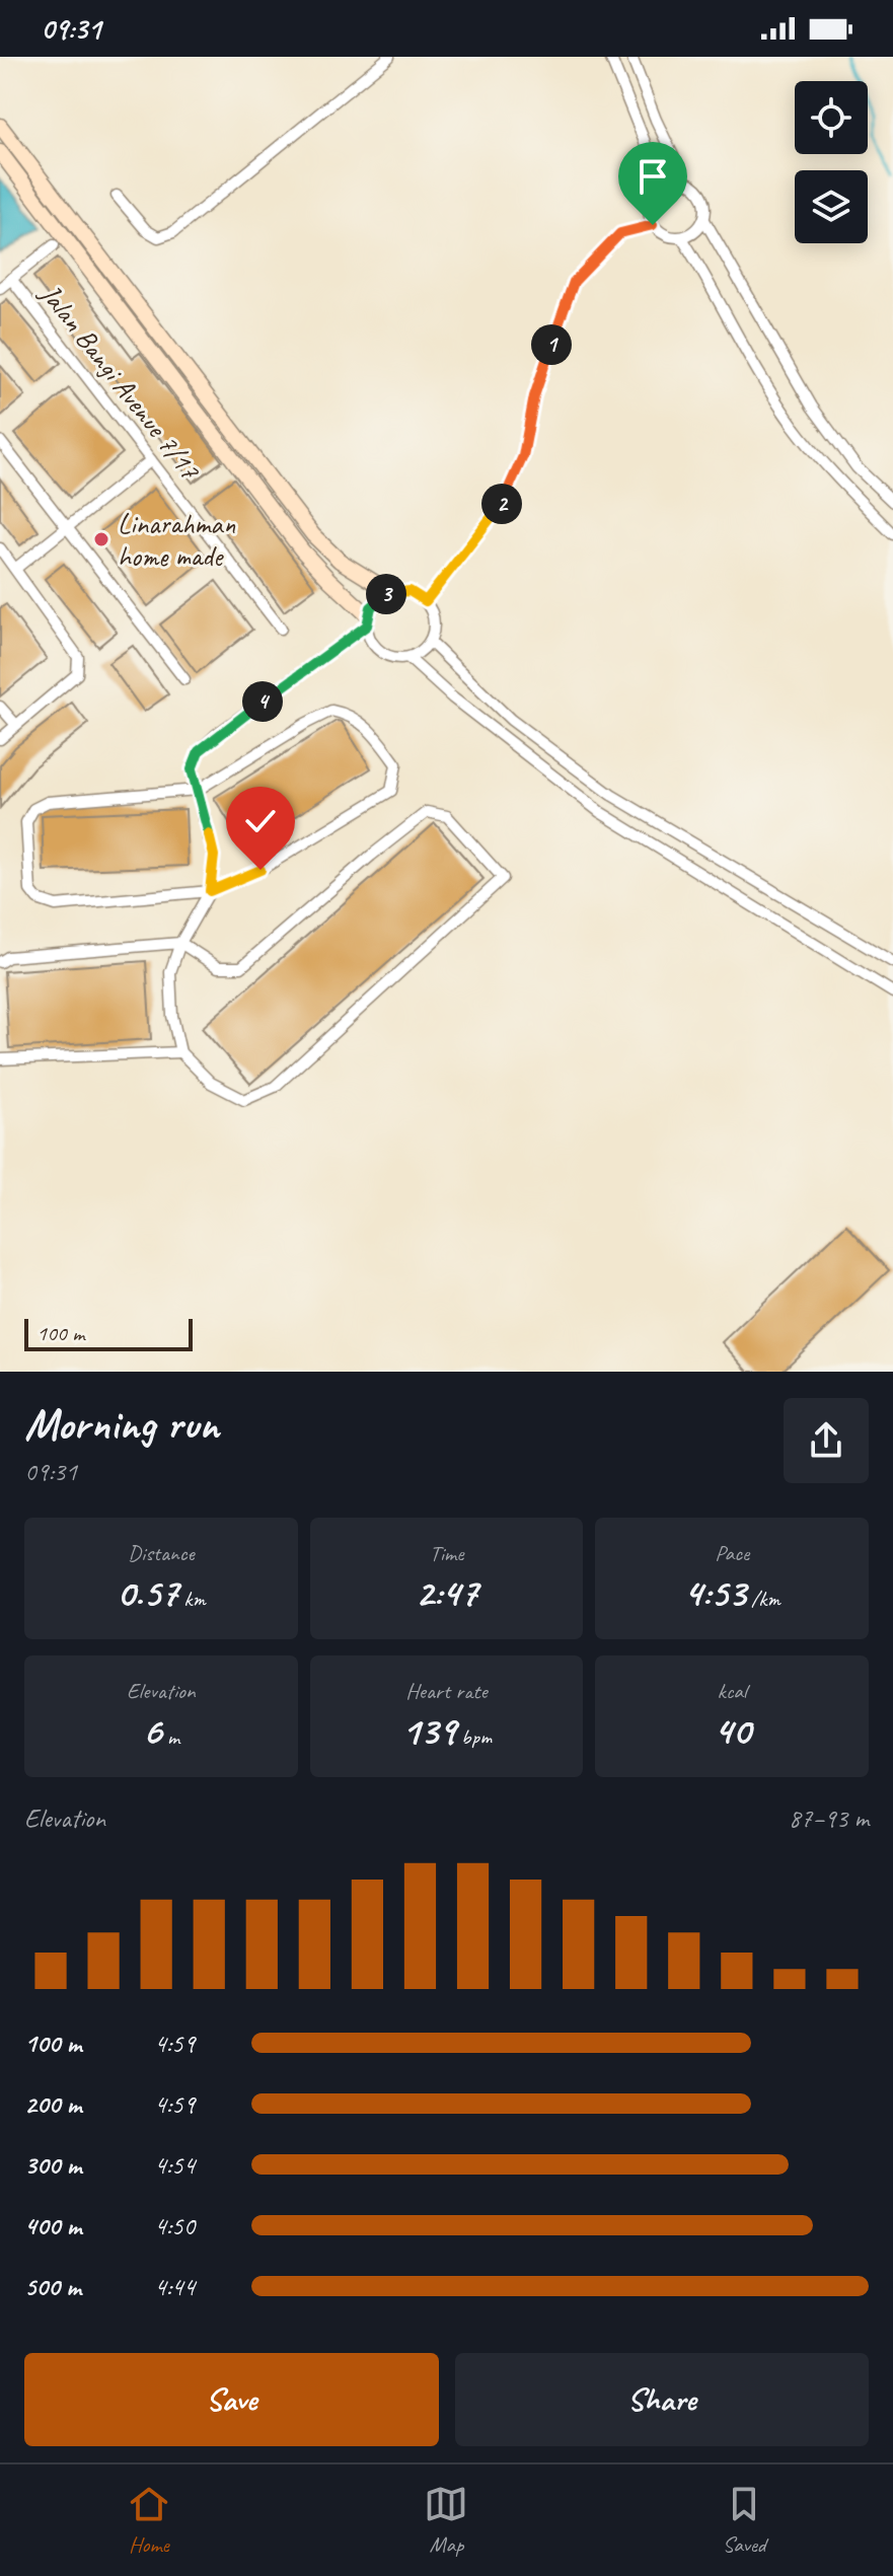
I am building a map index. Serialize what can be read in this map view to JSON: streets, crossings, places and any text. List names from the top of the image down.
{
  "streets": {
    "street": ["Jalan Bangi Avenue 7/17"]
  },
  "places": ["Linarahman home made"],
  "scale_bar": "100 m",
  "page": {
    "status": "09:31",
    "pins": [
      "1",
      "2",
      "3",
      "4"
    ],
    "scale": "100 m",
    "heading": ["Morning run", "09:31"],
    "stats": [
      ["Distance", "0.57 km"],
      ["Time", "2:47"],
      ["Pace", "4:53 /km"],
      ["Elevation", "6 m"],
      ["Heart rate", "139 bpm"],
      ["kcal", "40"]
    ],
    "chart": ["Elevation", "87–93 m"],
    "list": [
      {
        "name": "100 m",
        "note": "4:59"
      },
      {
        "name": "200 m",
        "note": "4:59"
      },
      {
        "name": "300 m",
        "note": "4:54"
      },
      {
        "name": "400 m",
        "note": "4:50"
      },
      {
        "name": "500 m",
        "note": "4:44"
      }
    ],
    "buttons": ["Save", "Share"],
    "tabs": ["Home", "Map", "Saved"]
  }
}
